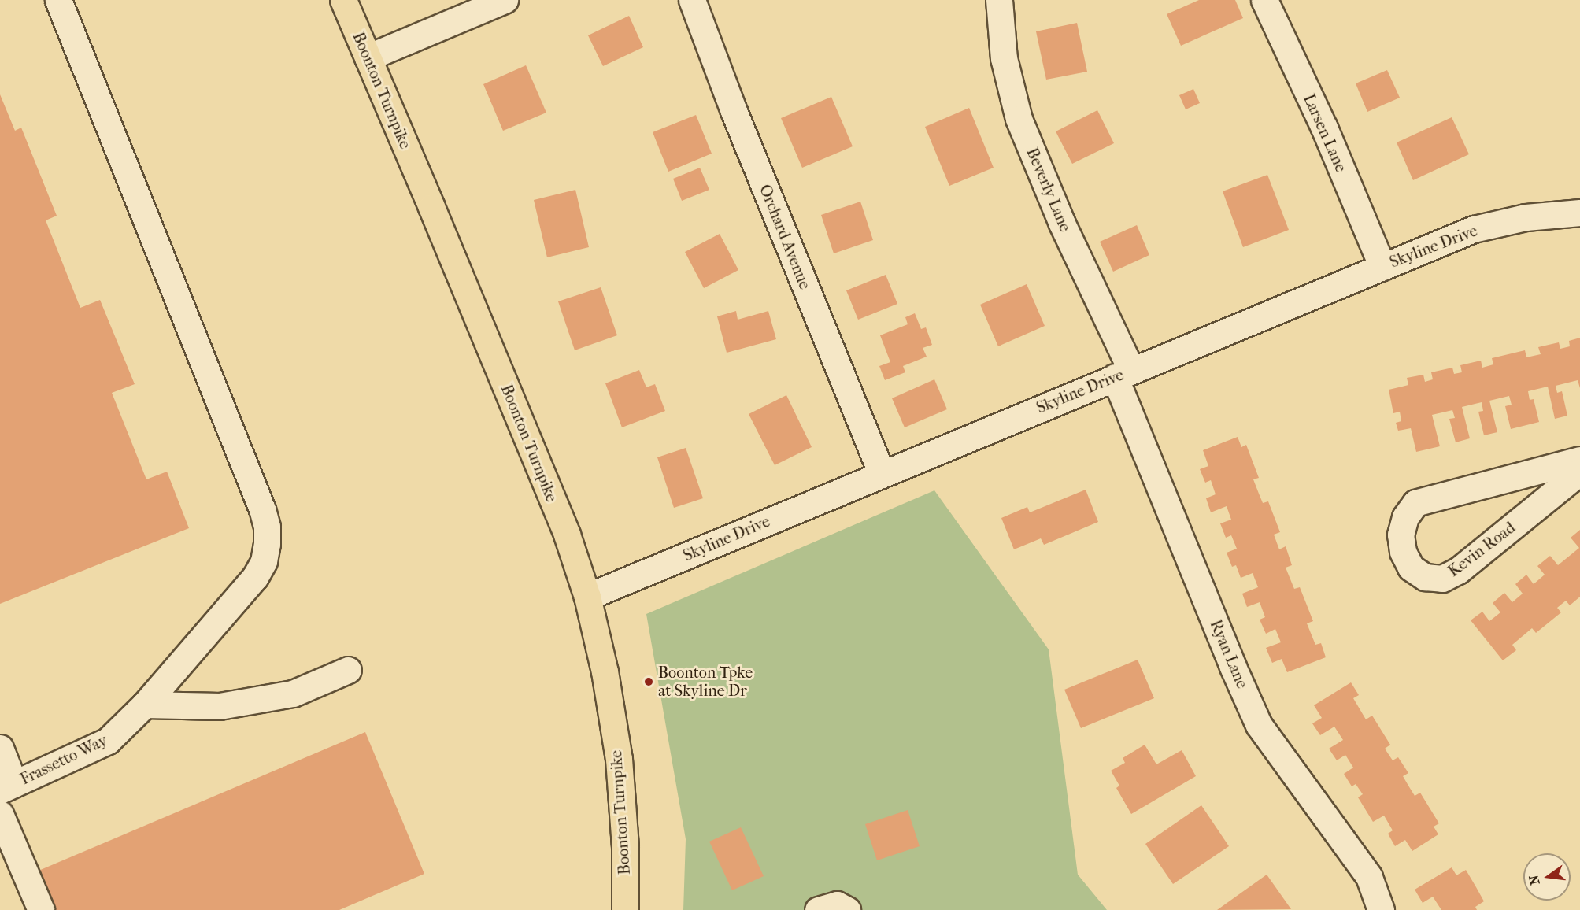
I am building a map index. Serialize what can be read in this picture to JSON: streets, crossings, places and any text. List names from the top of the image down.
{
  "streets": {
    "main road": ["Boonton Turnpike"],
    "street": [
      "Larsen Lane",
      "Beverly Lane",
      "Orchard Avenue",
      "Skyline Drive",
      "Kevin Road",
      "Ryan Lane",
      "Frassetto Way"
    ]
  },
  "crossings": [
    ["Boonton Turnpike", "Skyline Drive"],
    ["Larsen Lane", "Skyline Drive"],
    ["Beverly Lane", "Skyline Drive"],
    ["Beverly Lane", "Ryan Lane"],
    ["Orchard Avenue", "Skyline Drive"],
    ["Skyline Drive", "Ryan Lane"]
  ],
  "places": ["Boonton Tpke at Skyline Dr"],
  "north": "left"
}
